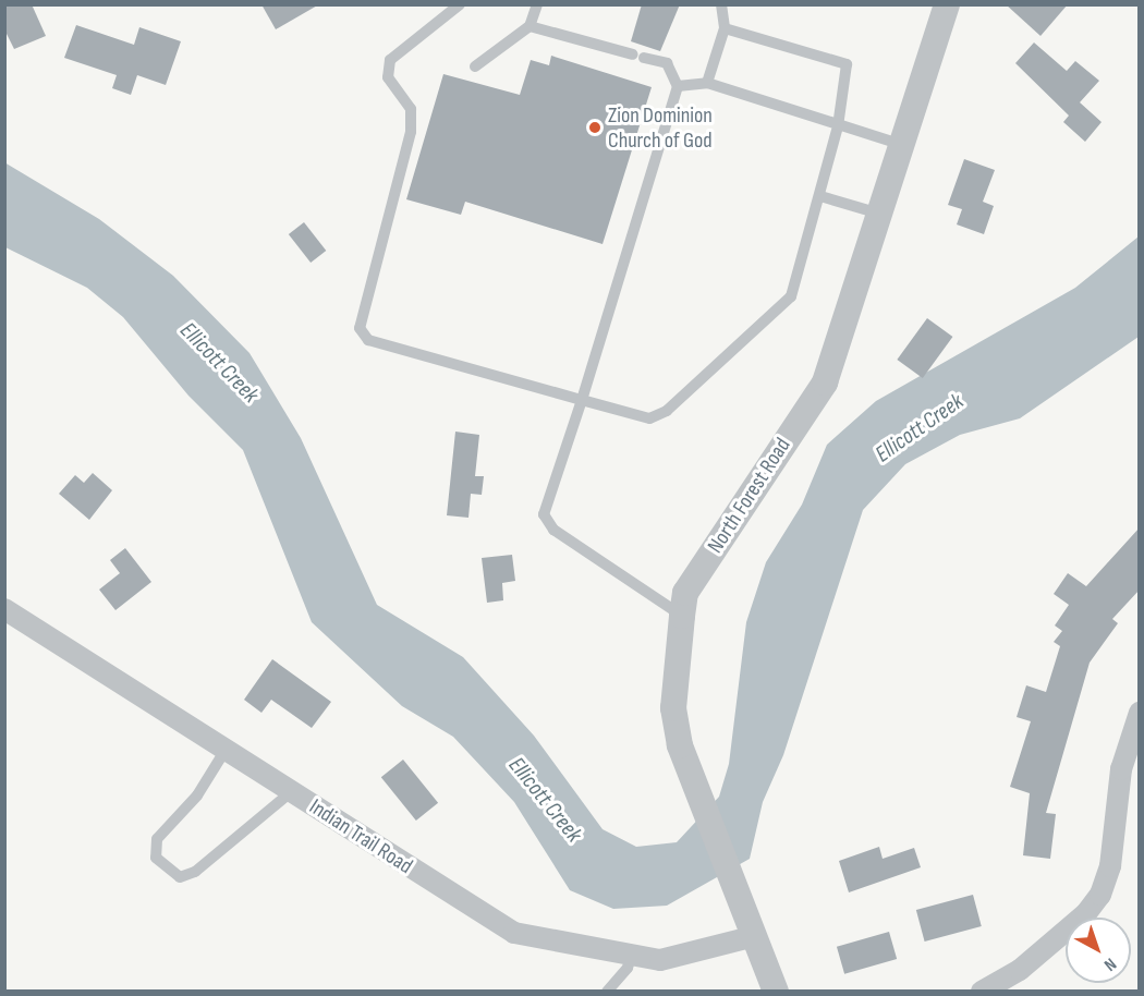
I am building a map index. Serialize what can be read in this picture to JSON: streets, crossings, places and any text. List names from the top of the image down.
{
  "streets": {
    "street": ["North Forest Road", "Indian Trail Road"]
  },
  "crossings": [
    ["North Forest Road", "Indian Trail Road"]
  ],
  "water": ["Ellicott Creek"],
  "places": ["Zion Dominion Church of God"],
  "north": "bottom right"
}
